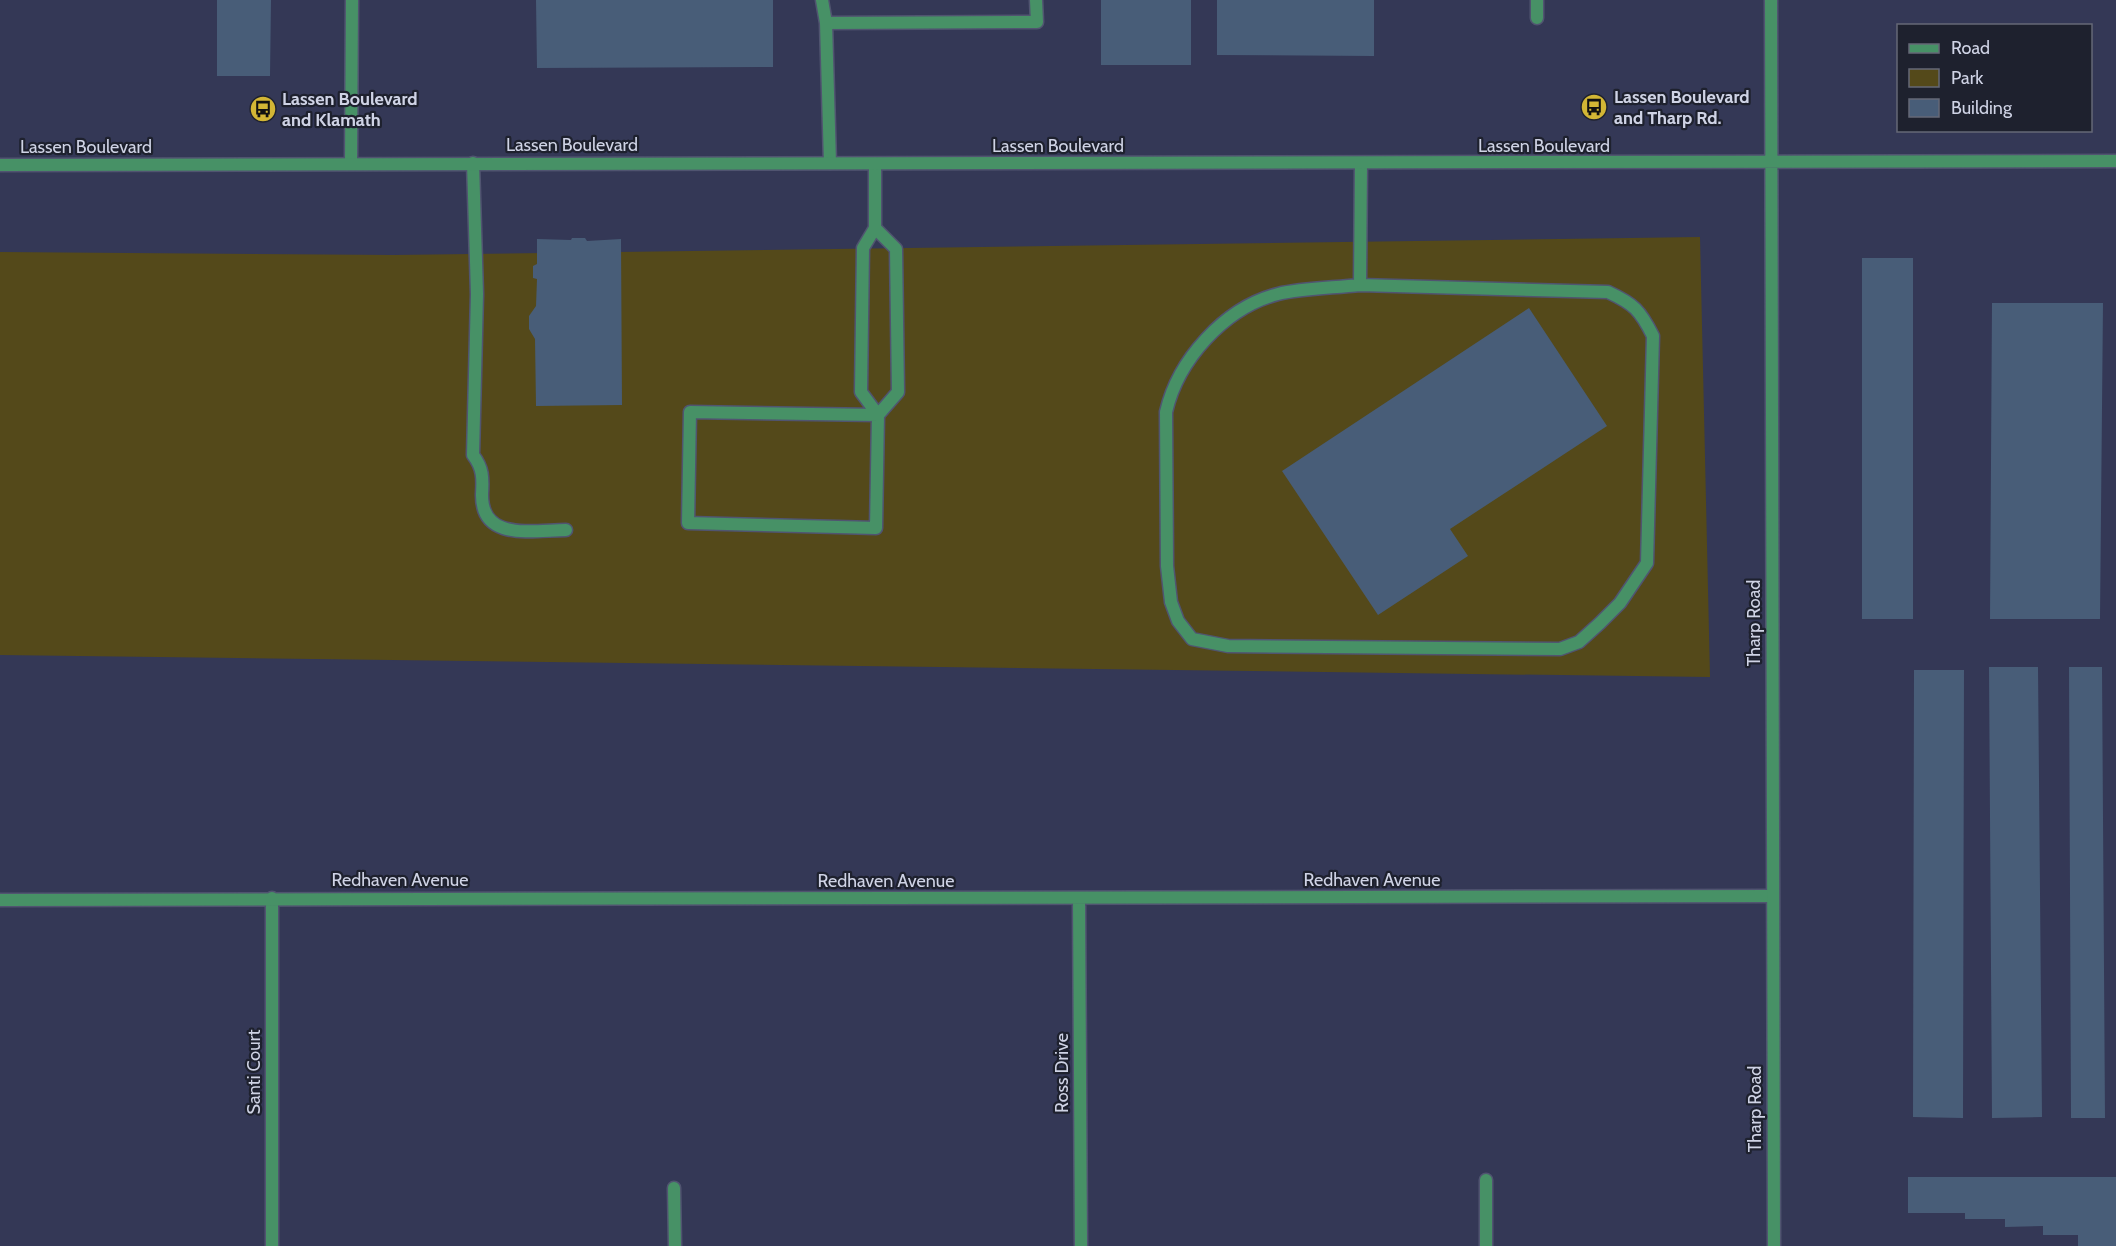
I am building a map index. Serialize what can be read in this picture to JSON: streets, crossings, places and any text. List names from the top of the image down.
{
  "streets": {
    "street": [
      "Lassen Boulevard",
      "Tharp Road",
      "Redhaven Avenue",
      "Santi Court",
      "Ross Drive"
    ]
  },
  "crossings": [
    ["Lassen Boulevard", "Tharp Road"],
    ["Tharp Road", "Redhaven Avenue"],
    ["Redhaven Avenue", "Santi Court"],
    ["Redhaven Avenue", "Ross Drive"]
  ],
  "places": {
    "bus stop": ["Lassen Boulevard and Tharp Rd.", "Lassen Boulevard and Klamath"]
  },
  "legend": ["Road", "Park", "Building"]
}
